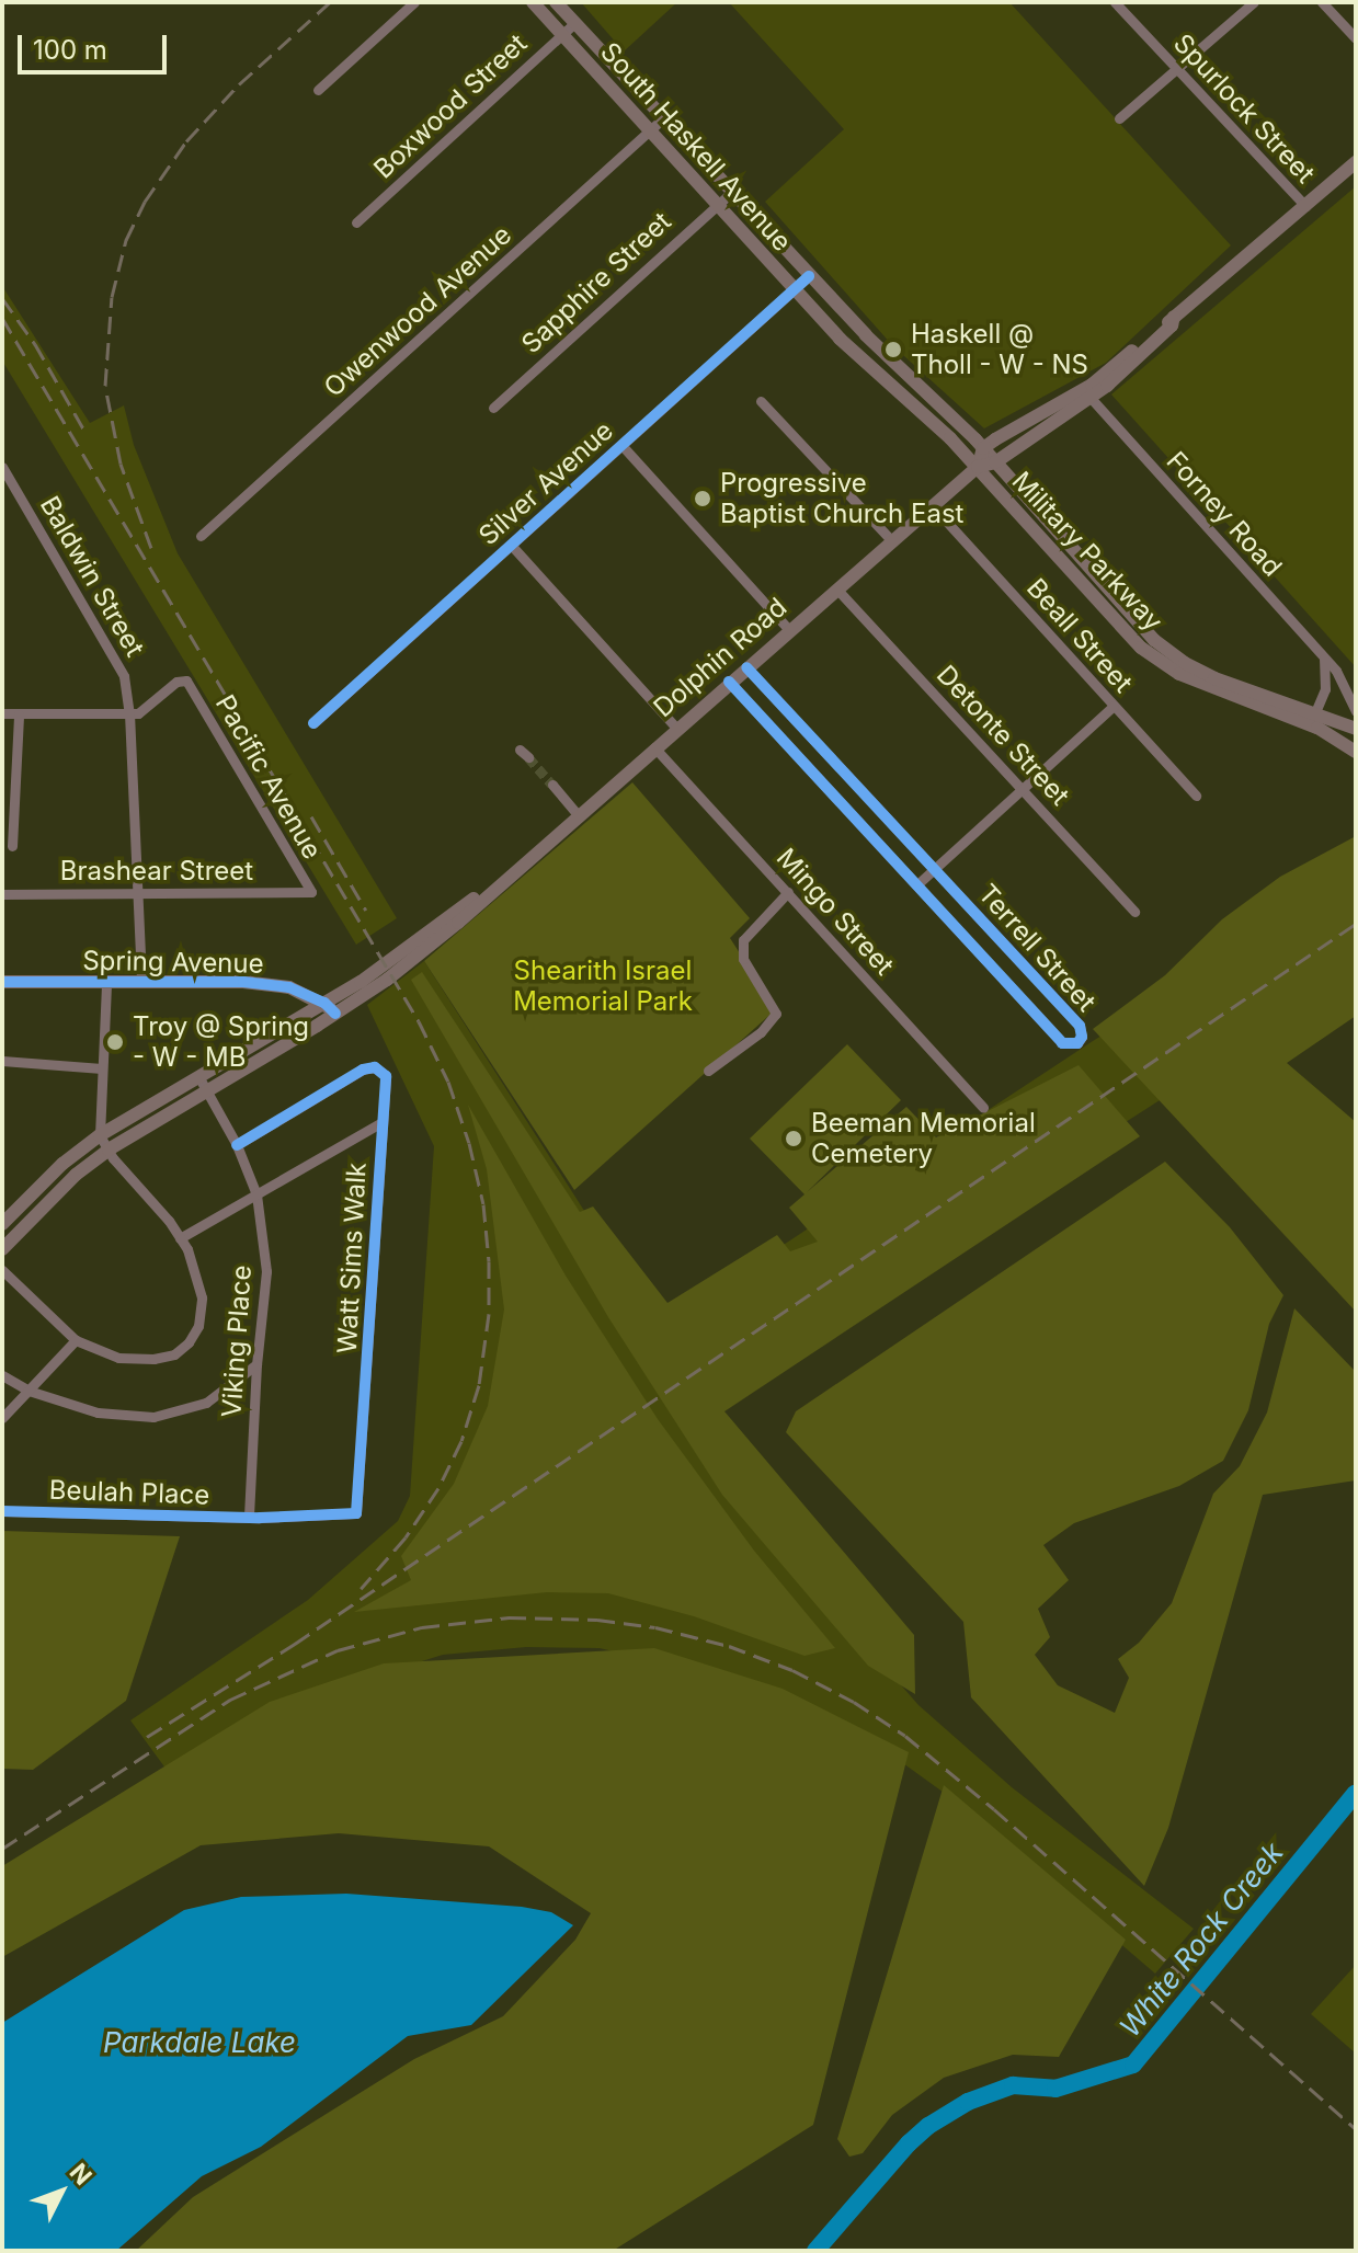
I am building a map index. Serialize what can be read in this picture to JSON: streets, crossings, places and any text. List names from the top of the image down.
{
  "streets": {
    "main road": [
      "South Haskell Avenue",
      "Military Parkway",
      "Dolphin Road",
      "Spring Avenue"
    ],
    "street": [
      "Boxwood Street",
      "Spurlock Street",
      "Sapphire Street",
      "Owenwood Avenue",
      "Silver Avenue",
      "Forney Road",
      "Baldwin Street",
      "Beall Street",
      "Detonte Street",
      "Pacific Avenue",
      "Brashear Street",
      "Mingo Street",
      "Terrell Street",
      "Watt Sims Walk",
      "Viking Place",
      "Beulah Place"
    ]
  },
  "crossings": [
    ["Boxwood Street", "South Haskell Avenue"],
    ["Spurlock Street", "Dolphin Road"],
    ["South Haskell Avenue", "Sapphire Street"],
    ["South Haskell Avenue", "Owenwood Avenue"],
    ["South Haskell Avenue", "Silver Avenue"],
    ["South Haskell Avenue", "Military Parkway"],
    ["South Haskell Avenue", "Dolphin Road"],
    ["Forney Road", "Dolphin Road"],
    ["Military Parkway", "Dolphin Road"],
    ["Baldwin Street", "Pacific Avenue"],
    ["Baldwin Street", "Brashear Street"],
    ["Baldwin Street", "Spring Avenue"],
    ["Beall Street", "Dolphin Road"],
    ["Dolphin Road", "Detonte Street"],
    ["Dolphin Road", "Mingo Street"],
    ["Dolphin Road", "Terrell Street"],
    ["Dolphin Road", "Spring Avenue"],
    ["Dolphin Road", "Viking Place"],
    ["Pacific Avenue", "Brashear Street"],
    ["Watt Sims Walk", "Viking Place"],
    ["Watt Sims Walk", "Beulah Place"],
    ["Viking Place", "Beulah Place"]
  ],
  "water": ["White Rock Creek", "Parkdale Lake"],
  "parks": ["Shearith Israel Memorial Park"],
  "places": [
    "Haskell @ Tholl - W - NS",
    "Progressive Baptist Church East",
    "Troy @ Spring - W - MB",
    "Beeman Memorial Cemetery"
  ],
  "scale_bar": "100 m",
  "north": "top right"
}
